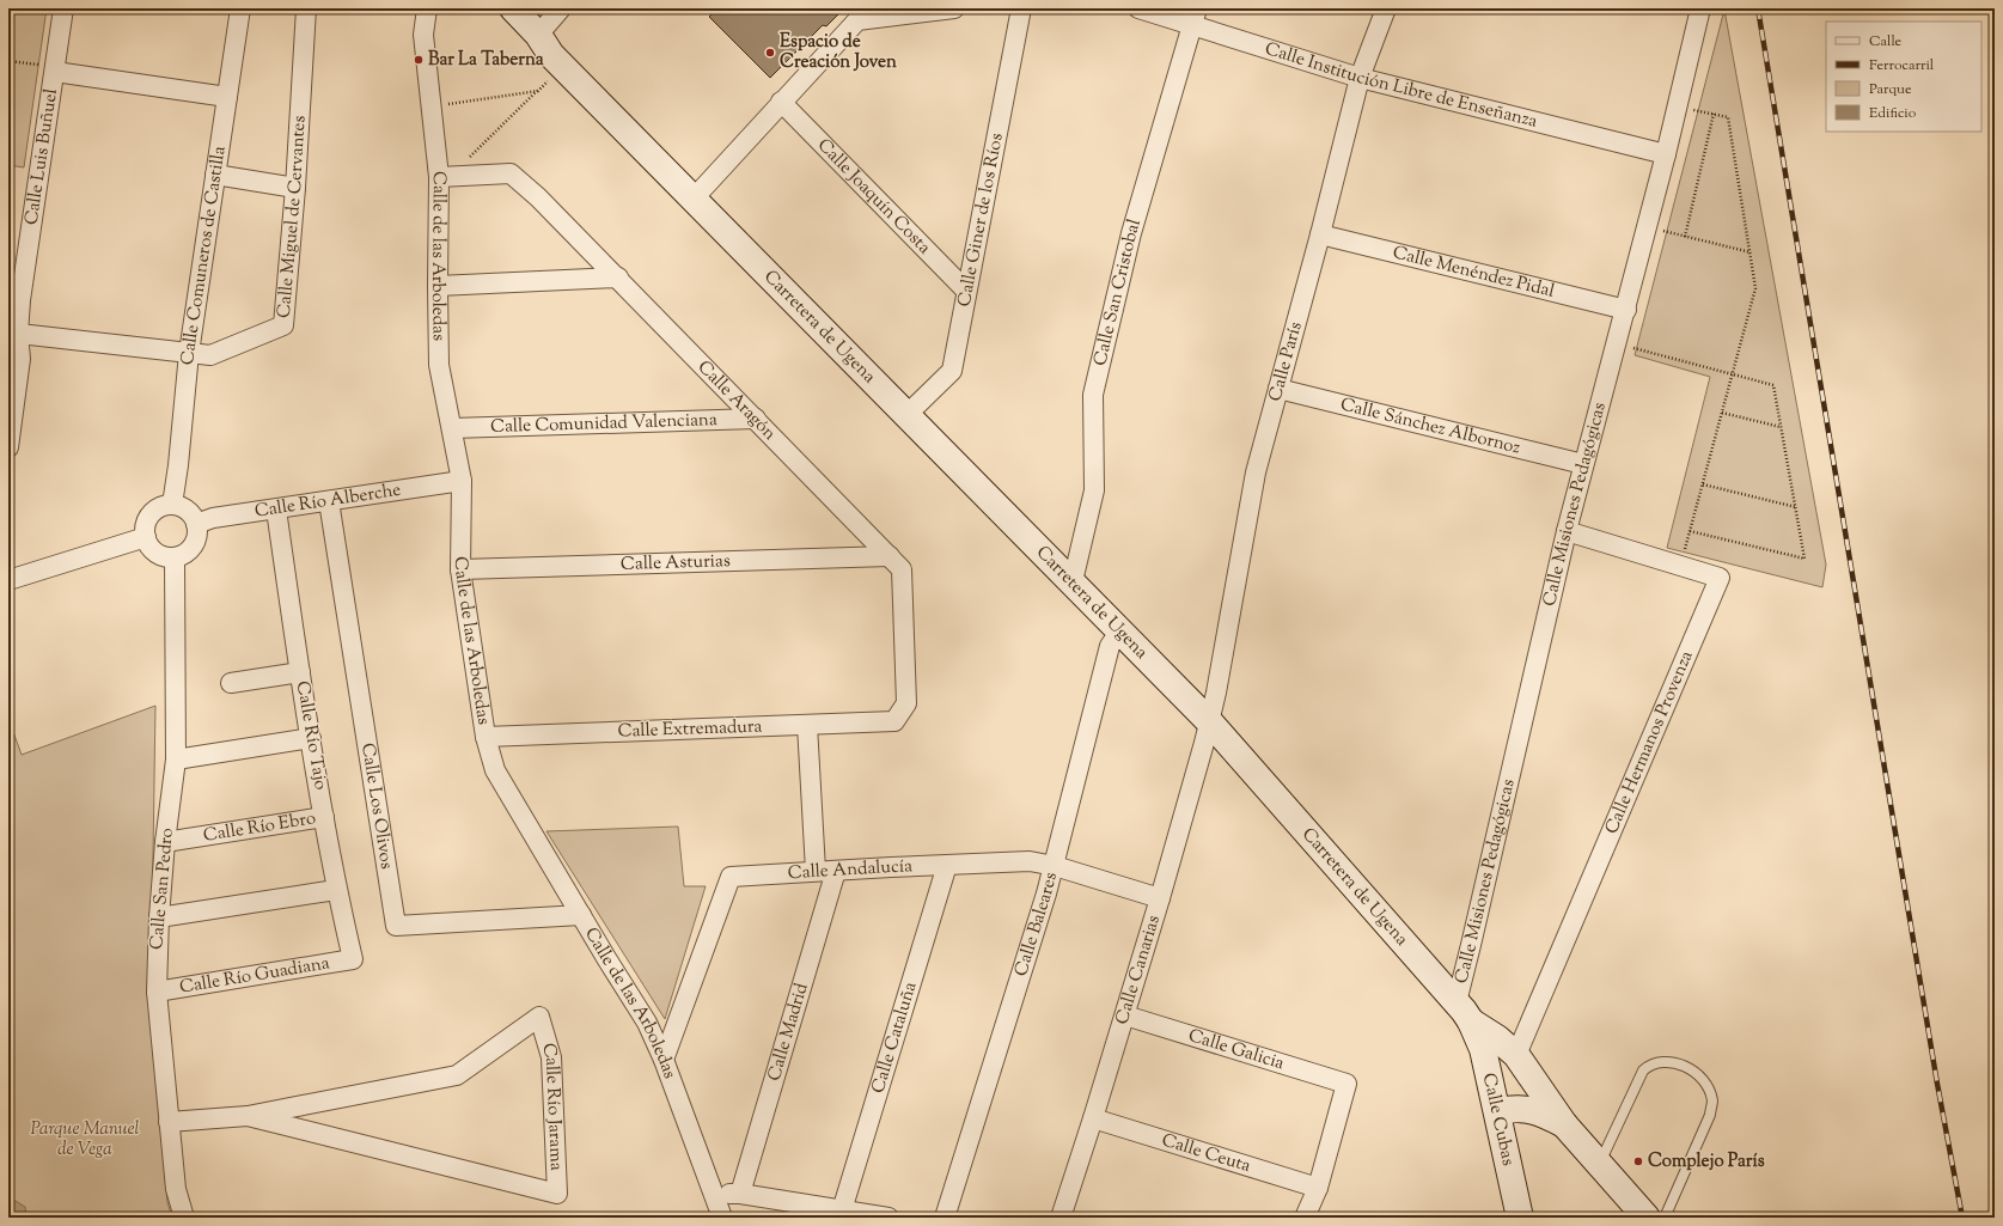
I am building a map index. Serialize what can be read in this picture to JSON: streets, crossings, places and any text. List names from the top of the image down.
{
  "streets": {
    "main road": ["Carretera de Ugena", "Calle Cubas"],
    "street": [
      "Calle Institución Libre de Enseñanza",
      "Calle Luis Buñuel",
      "Calle Joaquín Costa",
      "Calle Miguel de Cervantes",
      "Calle Giner de los Ríos",
      "Calle Comuneros de Castilla",
      "Calle de las Arboledas",
      "Calle Menéndez Pidal",
      "Calle San Cristobal",
      "Calle París",
      "Calle Aragón",
      "Calle Comunidad Valenciana",
      "Calle Sánchez Albornoz",
      "Calle Río Alberche",
      "Calle Misiones Pedagógicas",
      "Calle Asturias",
      "Calle Extremadura",
      "Calle Río Tajo",
      "Calle Hermanos Provenza",
      "Calle Los Olivos",
      "Calle Río Ebro",
      "Calle Andalucía",
      "Calle San Pedro",
      "Calle Baleares",
      "Calle Canarias",
      "Calle Río Guadiana",
      "Calle Madrid",
      "Calle Cataluña",
      "Calle Galicia",
      "Calle Río Jarama",
      "Calle Ceuta"
    ]
  },
  "crossings": [
    ["Calle Institución Libre de Enseñanza", "Calle San Cristobal"],
    ["Calle Institución Libre de Enseñanza", "Calle París"],
    ["Calle Institución Libre de Enseñanza", "Calle Misiones Pedagógicas"],
    ["Calle Joaquín Costa", "Calle Giner de los Ríos"],
    ["Calle Miguel de Cervantes", "Calle Comuneros de Castilla"],
    ["Calle Giner de los Ríos", "Carretera de Ugena"],
    ["Calle Comuneros de Castilla", "Calle Río Alberche"],
    ["Calle Comuneros de Castilla", "Calle San Pedro"],
    ["Calle de las Arboledas", "Calle Aragón"],
    ["Calle de las Arboledas", "Calle Comunidad Valenciana"],
    ["Calle de las Arboledas", "Calle Río Alberche"],
    ["Calle de las Arboledas", "Calle Asturias"],
    ["Calle de las Arboledas", "Calle Extremadura"],
    ["Calle de las Arboledas", "Calle Los Olivos"],
    ["Calle de las Arboledas", "Calle Andalucía"],
    ["Calle Menéndez Pidal", "Calle París"],
    ["Calle Menéndez Pidal", "Calle Misiones Pedagógicas"],
    ["Calle San Cristobal", "Carretera de Ugena"],
    ["Carretera de Ugena", "Calle París"],
    ["Carretera de Ugena", "Calle Misiones Pedagógicas"],
    ["Carretera de Ugena", "Calle Hermanos Provenza"],
    ["Carretera de Ugena", "Calle Baleares"],
    ["Carretera de Ugena", "Calle Canarias"],
    ["Carretera de Ugena", "Calle Cubas"],
    ["Calle París", "Calle Sánchez Albornoz"],
    ["Calle París", "Calle Canarias"],
    ["Calle Aragón", "Calle Comunidad Valenciana"],
    ["Calle Aragón", "Calle Asturias"],
    ["Calle Aragón", "Calle Extremadura"],
    ["Calle Sánchez Albornoz", "Calle Misiones Pedagógicas"],
    ["Calle Río Alberche", "Calle Río Tajo"],
    ["Calle Río Alberche", "Calle Los Olivos"],
    ["Calle Río Alberche", "Calle San Pedro"],
    ["Calle Misiones Pedagógicas", "Calle Hermanos Provenza"],
    ["Calle Misiones Pedagógicas", "Calle Cubas"],
    ["Calle Río Tajo", "Calle Río Ebro"],
    ["Calle Río Tajo", "Calle Río Guadiana"],
    ["Calle Río Ebro", "Calle San Pedro"],
    ["Calle Andalucía", "Calle Baleares"],
    ["Calle Andalucía", "Calle Canarias"],
    ["Calle Andalucía", "Calle Madrid"],
    ["Calle Andalucía", "Calle Cataluña"],
    ["Calle San Pedro", "Calle Río Guadiana"],
    ["Calle San Pedro", "Calle Río Jarama"],
    ["Calle Canarias", "Calle Galicia"],
    ["Calle Canarias", "Calle Ceuta"],
    ["Calle Galicia", "Calle Ceuta"]
  ],
  "parks": ["Parque Manuel de Vega"],
  "places": ["Espacio de Creación Joven", "Bar La Taberna", "Complejo París"],
  "legend": [
    "Calle",
    "Ferrocarril",
    "Parque",
    "Edificio"
  ]
}
